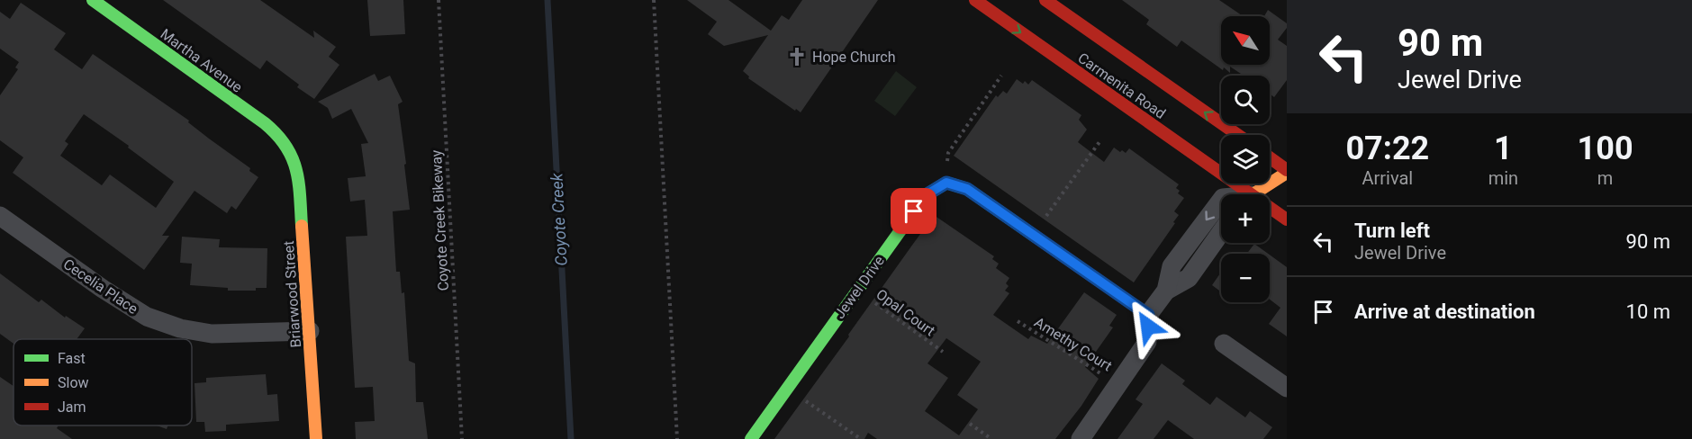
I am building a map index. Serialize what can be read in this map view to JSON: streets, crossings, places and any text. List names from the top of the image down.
{
  "streets": {
    "street": [
      "Martha Avenue",
      "Carmenita Road",
      "Cecelia Place",
      "Jewel Drive",
      "Briarwood Street"
    ],
    "path": ["Coyote Creek Bikeway", "Opal Court", "Amethy Court"]
  },
  "crossings": [
    ["Martha Avenue", "Briarwood Street"],
    ["Cecelia Place", "Briarwood Street"],
    ["Jewel Drive", "Opal Court"]
  ],
  "water": ["Coyote Creek"],
  "places": {
    "church": ["Hope Church"]
  },
  "legend": ["Fast", "Slow", "Jam"],
  "north": "top left",
  "page": {
    "turn": ["90 m", "Jewel Drive"],
    "map_buttons": ["+", "−"],
    "eta": [
      "07:22",
      "Arrival",
      "1",
      "min",
      "100",
      "m"
    ],
    "list": [
      {
        "name": "Turn left",
        "note": "Jewel Drive",
        "value": "90 m"
      },
      {
        "name": "Arrive at destination",
        "value": "10 m"
      }
    ]
  }
}
